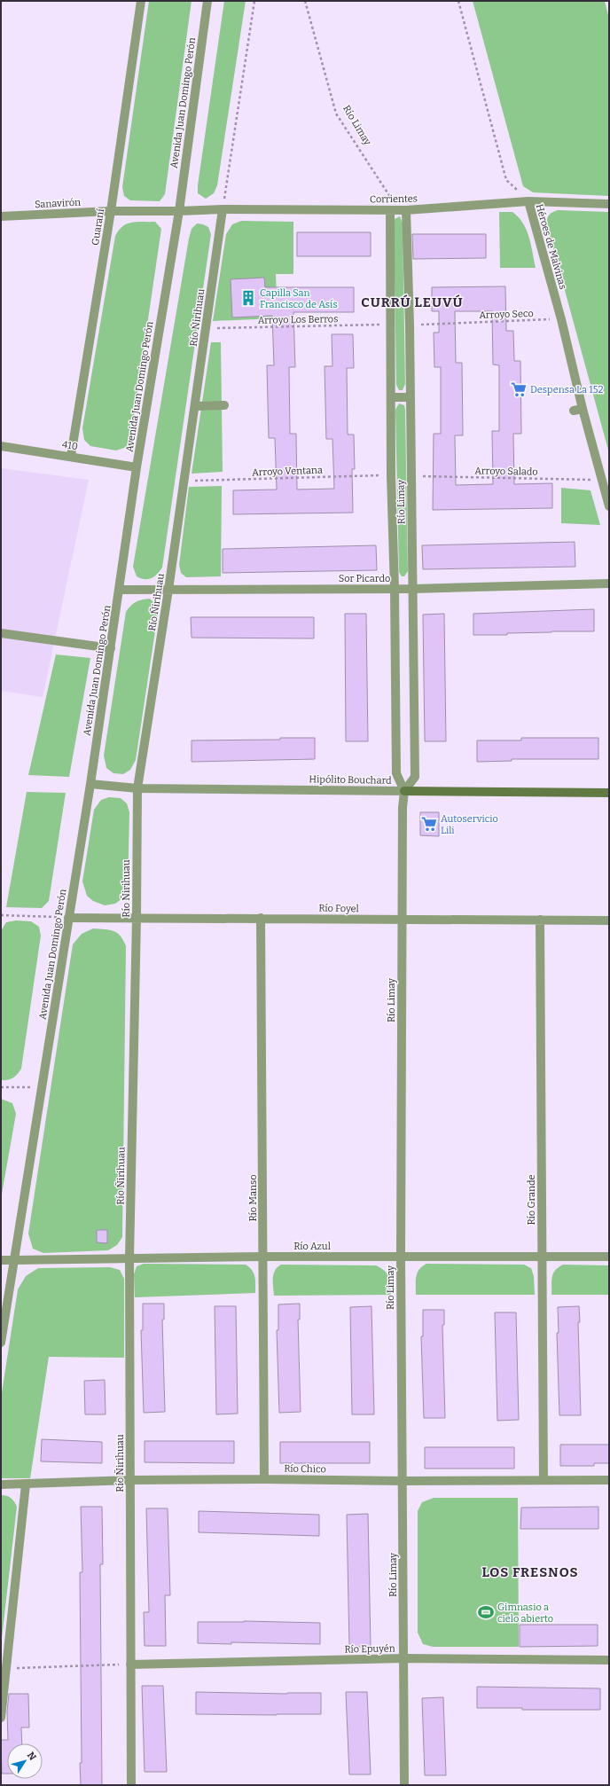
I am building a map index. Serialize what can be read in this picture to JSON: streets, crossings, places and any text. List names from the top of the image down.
{
  "streets": {
    "main road": ["Hipólito Bouchard"],
    "street": [
      "Avenida Juan Domingo Perón",
      "Río Limay",
      "Corrientes",
      "Sanavirón",
      "Guaraní",
      "Héroes de Malvinas",
      "Río Ñirihuau",
      "410",
      "Sor Picardo",
      "Río Foyel",
      "Río Manso",
      "Río Grande",
      "Río Azul",
      "Río Chico",
      "Río Epuyén"
    ],
    "path": [
      "Arroyo Seco",
      "Arroyo Los Berros",
      "Arroyo Ventana",
      "Arroyo Salado"
    ]
  },
  "crossings": [
    ["Avenida Juan Domingo Perón", "Corrientes"],
    ["Avenida Juan Domingo Perón", "Sanavirón"],
    ["Avenida Juan Domingo Perón", "410"],
    ["Avenida Juan Domingo Perón", "Sor Picardo"],
    ["Avenida Juan Domingo Perón", "Hipólito Bouchard"],
    ["Avenida Juan Domingo Perón", "Río Foyel"],
    ["Avenida Juan Domingo Perón", "Río Azul"],
    ["Río Limay", "Corrientes"],
    ["Río Limay", "Arroyo Seco"],
    ["Río Limay", "Arroyo Los Berros"],
    ["Río Limay", "Arroyo Ventana"],
    ["Río Limay", "Arroyo Salado"],
    ["Río Limay", "Sor Picardo"],
    ["Río Limay", "Hipólito Bouchard"],
    ["Río Limay", "Río Foyel"],
    ["Río Limay", "Río Azul"],
    ["Río Limay", "Río Chico"],
    ["Río Limay", "Río Epuyén"],
    ["Corrientes", "Sanavirón"],
    ["Corrientes", "Héroes de Malvinas"],
    ["Corrientes", "Río Ñirihuau"],
    ["Sanavirón", "Guaraní"],
    ["Guaraní", "410"],
    ["Héroes de Malvinas", "Arroyo Seco"],
    ["Héroes de Malvinas", "Arroyo Salado"],
    ["Río Ñirihuau", "Arroyo Los Berros"],
    ["Río Ñirihuau", "Arroyo Ventana"],
    ["Río Ñirihuau", "Sor Picardo"],
    ["Río Ñirihuau", "Hipólito Bouchard"],
    ["Río Ñirihuau", "Río Foyel"],
    ["Río Ñirihuau", "Río Azul"],
    ["Río Ñirihuau", "Río Chico"],
    ["Río Ñirihuau", "Río Epuyén"],
    ["Río Foyel", "Río Manso"],
    ["Río Foyel", "Río Grande"],
    ["Río Manso", "Río Azul"],
    ["Río Manso", "Río Chico"],
    ["Río Grande", "Río Azul"],
    ["Río Grande", "Río Chico"]
  ],
  "districts": ["CURRÚ LEUVÚ", "LOS FRESNOS"],
  "places": {
    "building": ["Capilla San Francisco de Asís"],
    "supermarket": ["Despensa La 152", "Autoservicio Lili"],
    "sports": ["Gimnasio a cielo abierto"]
  },
  "north": "top right"
}
